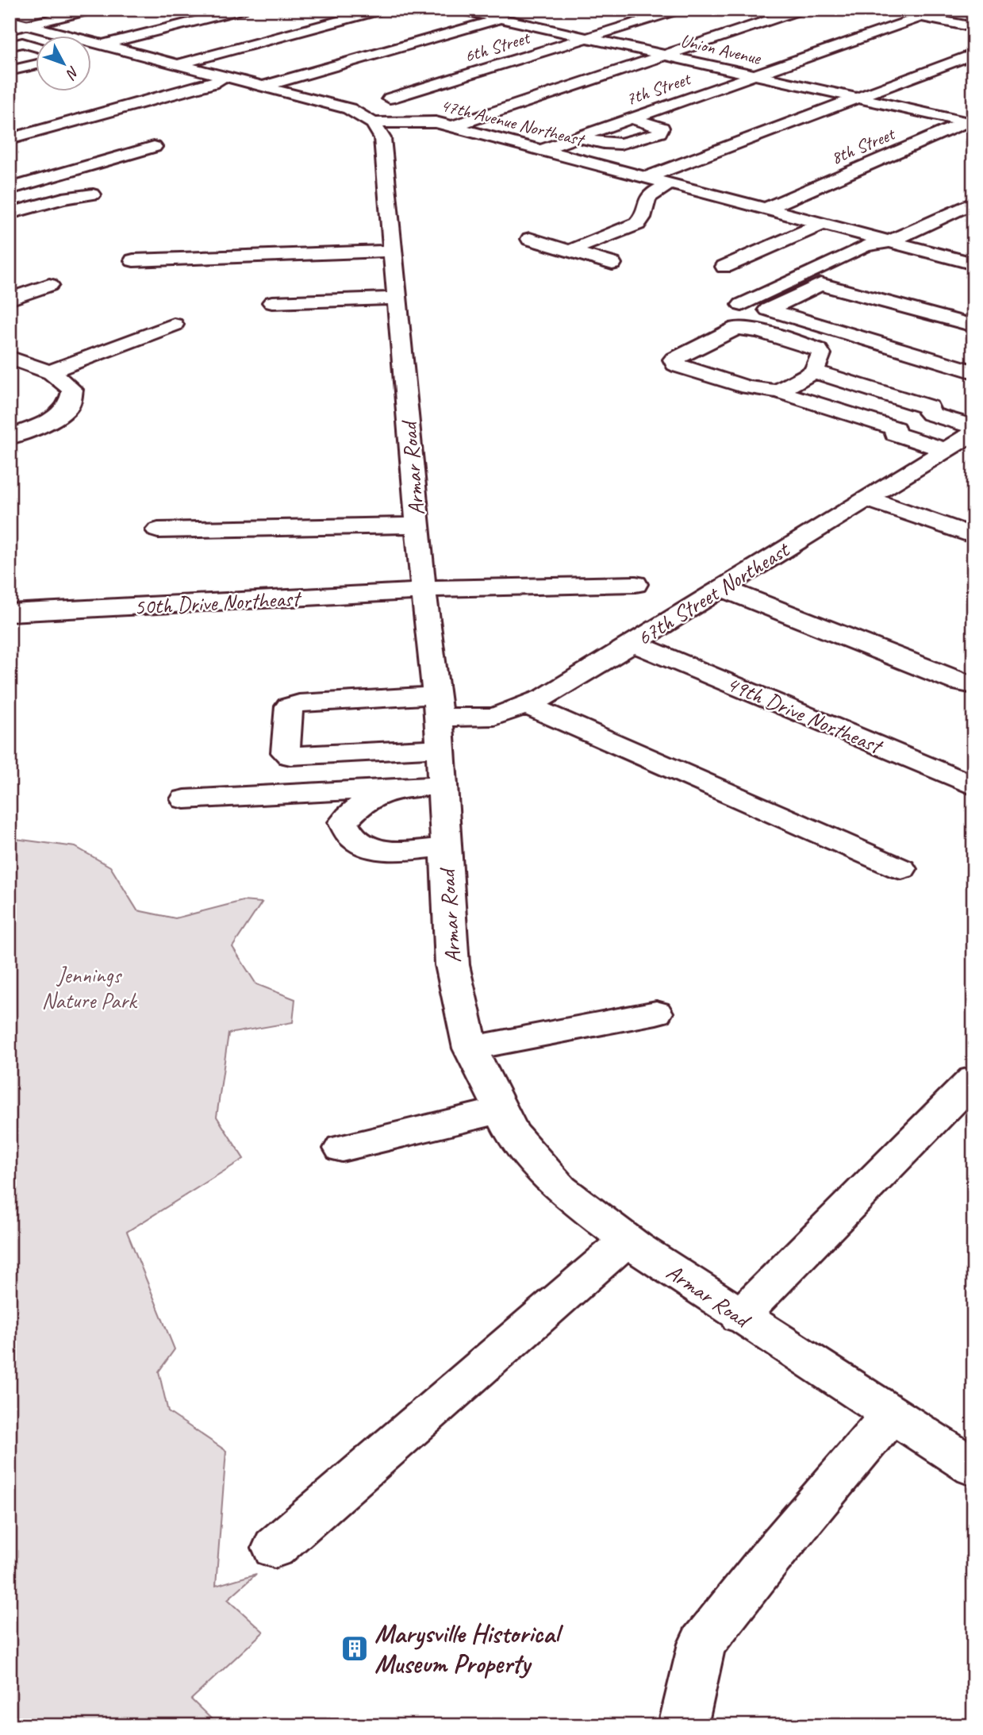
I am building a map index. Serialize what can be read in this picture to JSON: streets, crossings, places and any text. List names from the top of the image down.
{
  "streets": {
    "street": [
      "6th Street",
      "Union Avenue",
      "7th Street",
      "47th Avenue Northeast",
      "8th Street",
      "Armar Road",
      "67th Street Northeast",
      "50th Drive Northeast",
      "49th Drive Northeast"
    ]
  },
  "crossings": [
    ["6th Street", "Union Avenue"],
    ["6th Street", "47th Avenue Northeast"],
    ["6th Street", "Armar Road"],
    ["Union Avenue", "7th Street"],
    ["Union Avenue", "8th Street"],
    ["7th Street", "47th Avenue Northeast"],
    ["47th Avenue Northeast", "8th Street"],
    ["47th Avenue Northeast", "Armar Road"],
    ["Armar Road", "67th Street Northeast"],
    ["Armar Road", "50th Drive Northeast"],
    ["67th Street Northeast", "49th Drive Northeast"]
  ],
  "parks": ["Jennings Nature Park"],
  "places": {
    "building": ["Marysville Historical Museum Property"]
  },
  "north": "bottom right"
}
